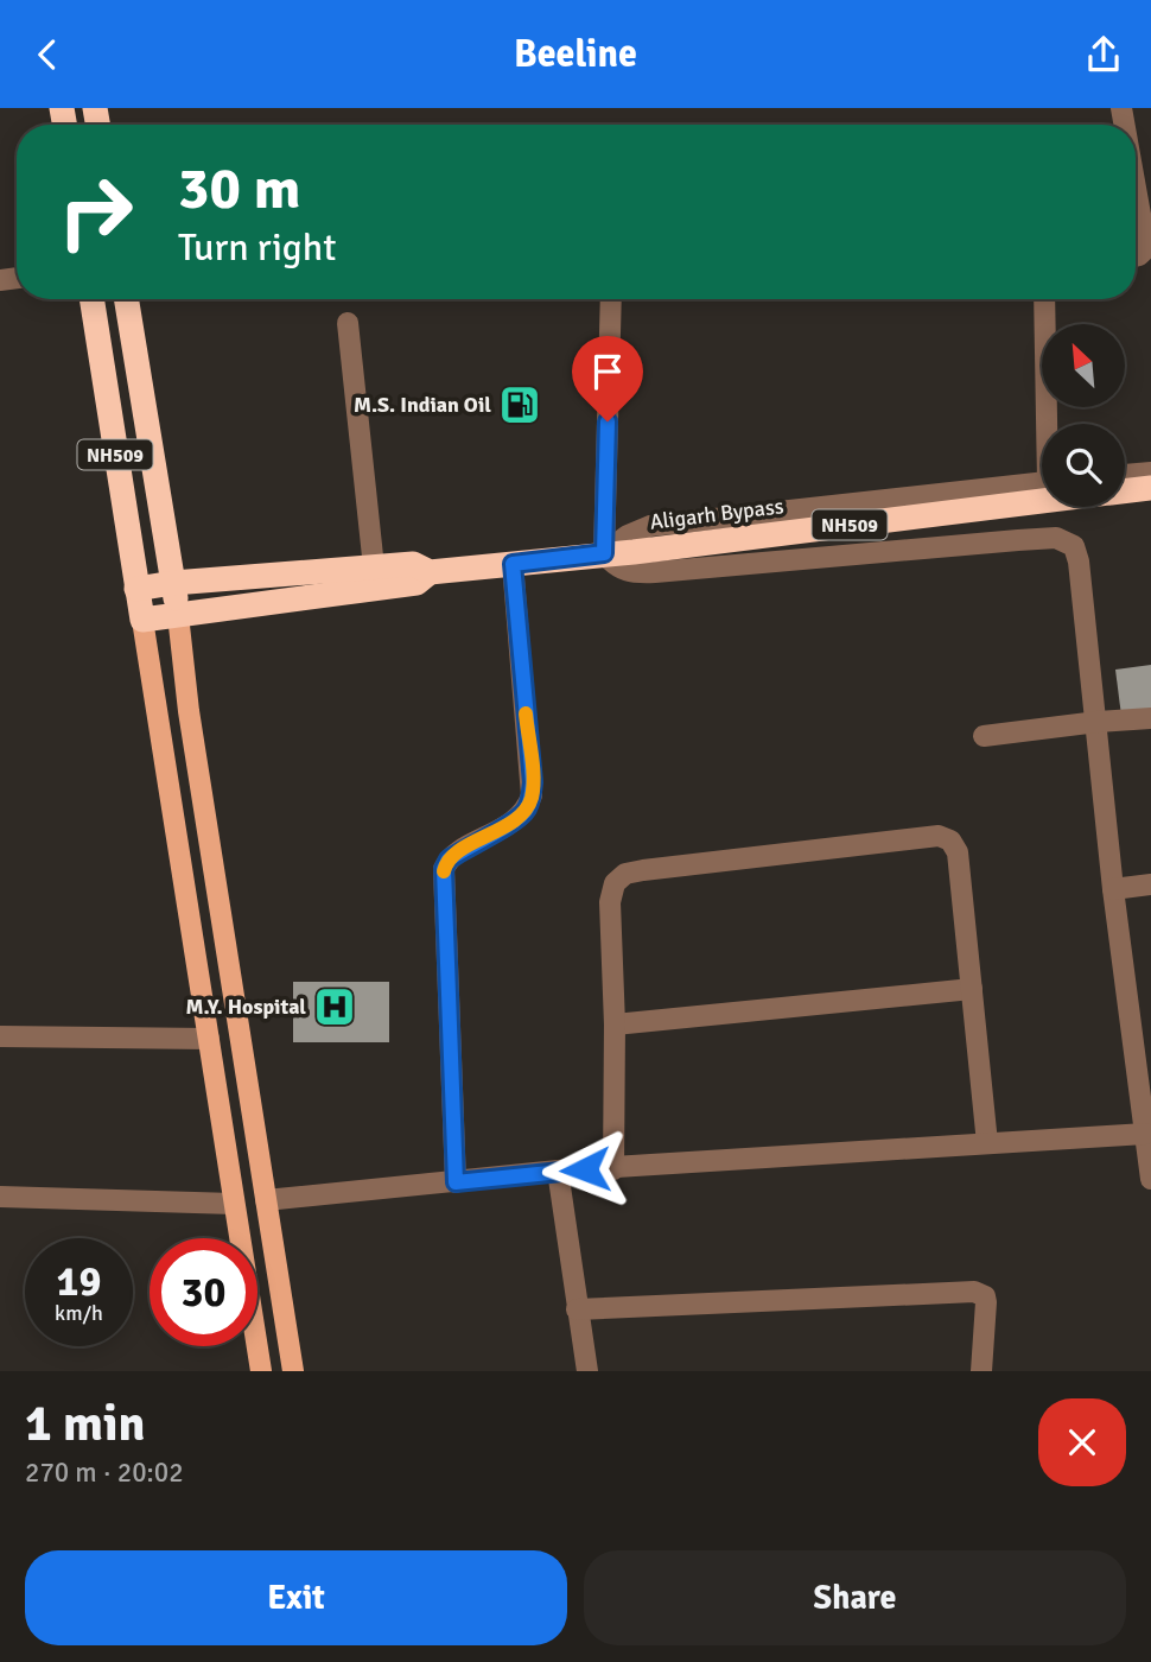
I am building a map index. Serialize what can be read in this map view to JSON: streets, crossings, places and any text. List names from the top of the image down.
{
  "streets": {
    "highway": ["NH509", "Aligarh Bypass"]
  },
  "crossings": [
    ["NH509", "Aligarh Bypass"]
  ],
  "places": {
    "fuel station": ["M.S. Indian Oil"],
    "hospital": ["M.Y. Hospital"]
  },
  "north": "top left",
  "page": {
    "header": "Beeline",
    "turn": ["30 m", "Turn right"],
    "speed": "19 km/h",
    "limit": "30",
    "heading": ["1 min", "270 m · 20:02"],
    "buttons": ["Exit", "Share"]
  }
}
